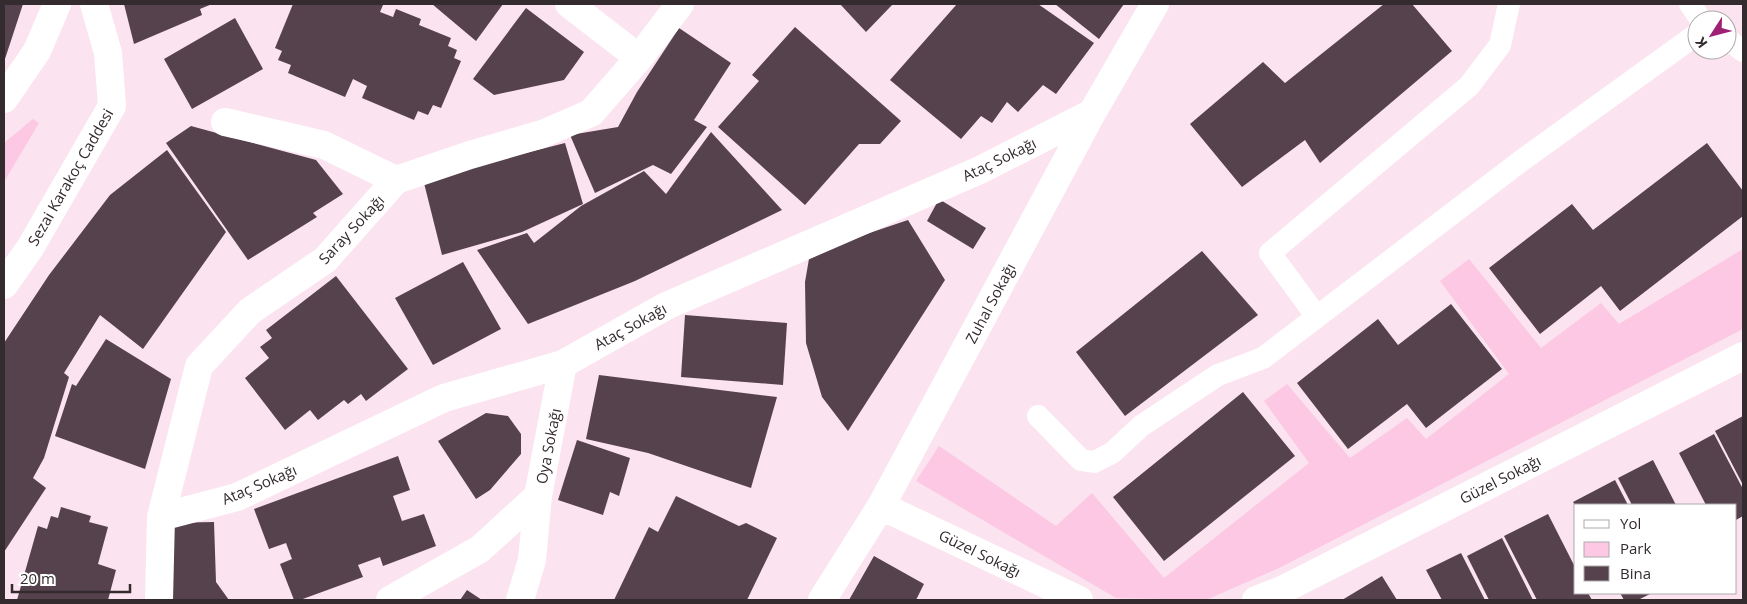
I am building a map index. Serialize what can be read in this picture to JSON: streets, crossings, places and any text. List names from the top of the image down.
{
  "streets": {
    "street": [
      "Ataç Sokağı",
      "Sezai Karakoç Caddesi",
      "Saray Sokağı",
      "Zuhal Sokağı",
      "Oya Sokağı",
      "Güzel Sokağı"
    ]
  },
  "crossings": [
    ["Ataç Sokağı", "Saray Sokağı"],
    ["Ataç Sokağı", "Zuhal Sokağı"],
    ["Ataç Sokağı", "Oya Sokağı"],
    ["Zuhal Sokağı", "Güzel Sokağı"]
  ],
  "legend": ["Yol", "Park", "Bina"],
  "scale_bar": "20 m",
  "north": "bottom left"
}
